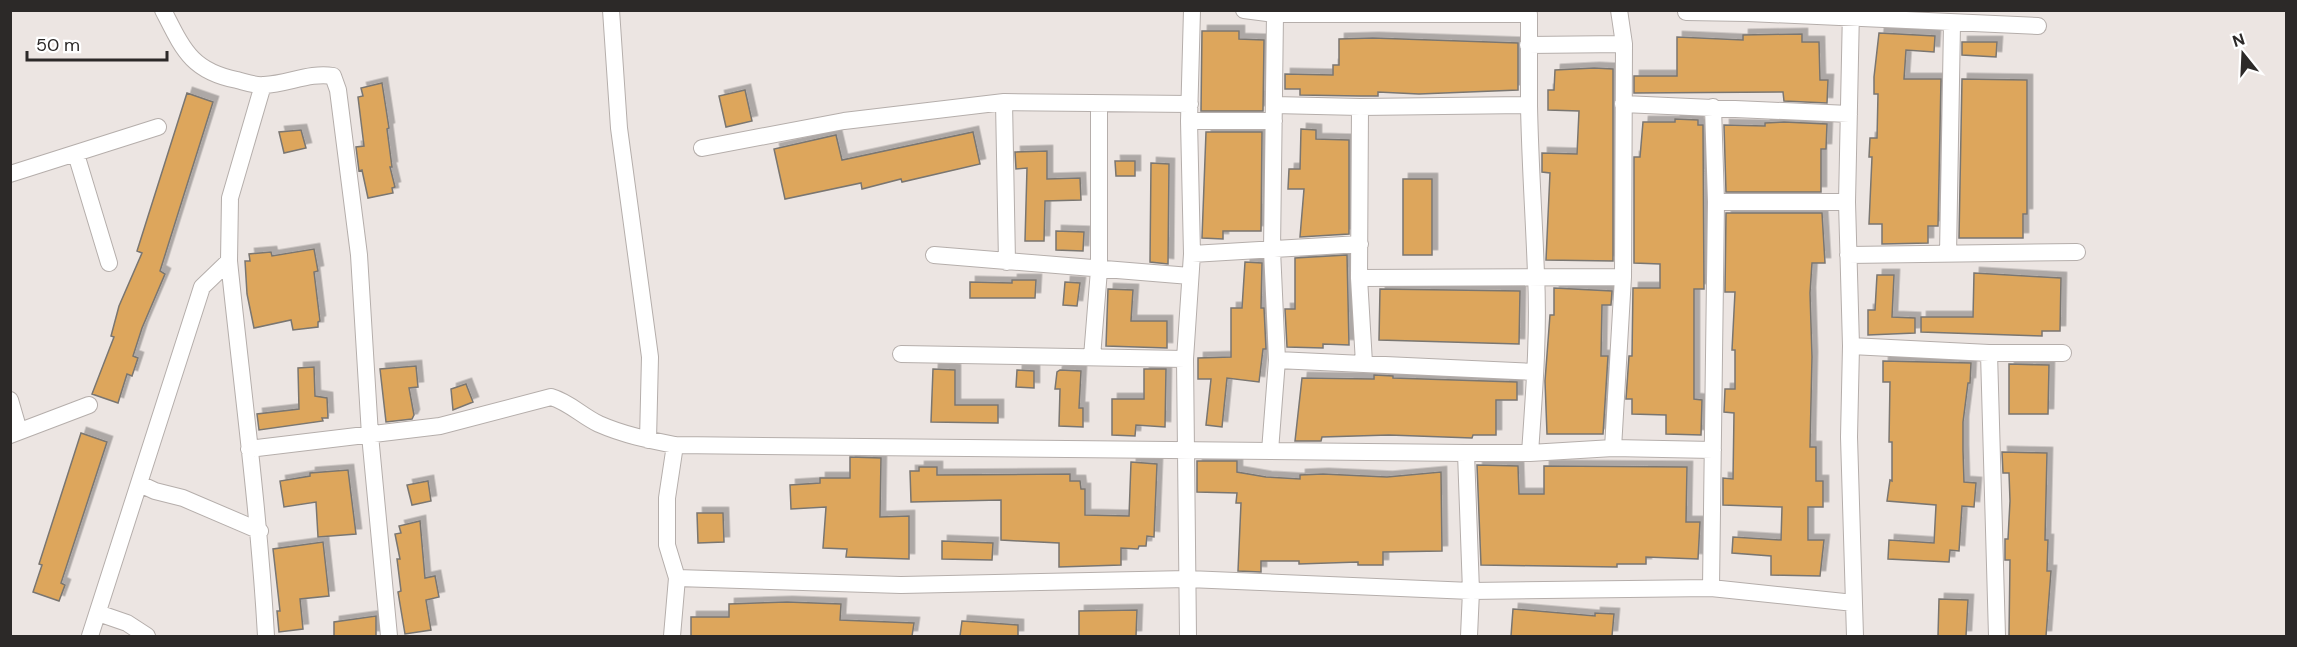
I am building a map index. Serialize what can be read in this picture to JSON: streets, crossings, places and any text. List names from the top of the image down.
{
  "scale_bar": "50 m",
  "north": "top"
}
